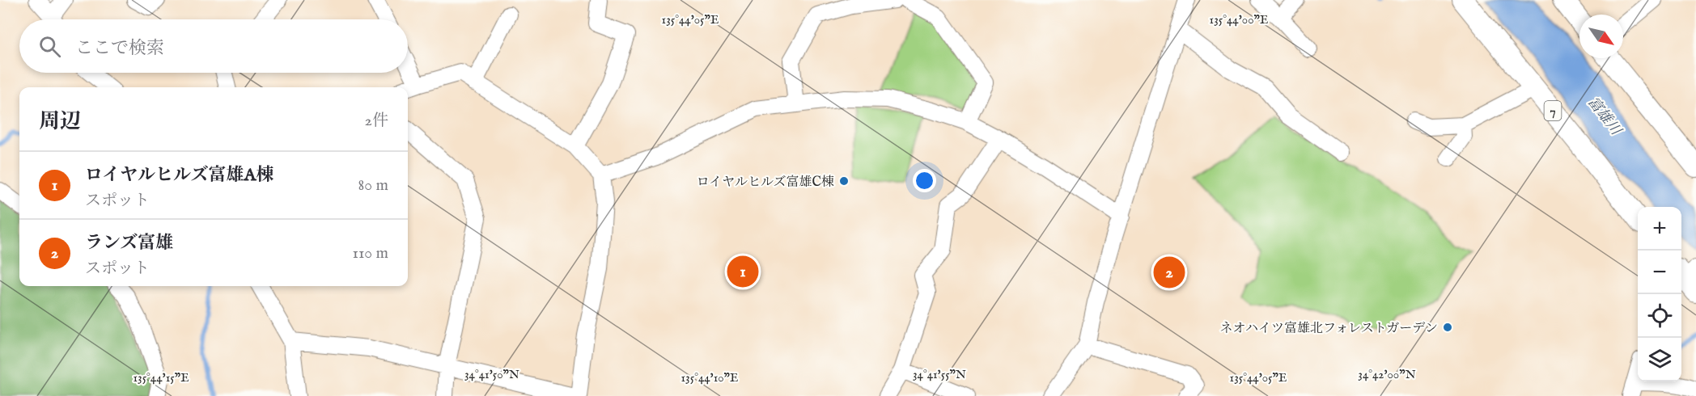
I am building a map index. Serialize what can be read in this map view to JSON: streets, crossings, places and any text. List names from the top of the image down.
{
  "streets": {
    "main road": ["7"]
  },
  "water": ["富雄川"],
  "places": ["ロイヤルヒルズ富雄C棟", "ネオハイツ富雄北フォレストガーデン"],
  "north": "bottom right",
  "page": {
    "search": "ここで検索",
    "heading": ["周辺", "2件"],
    "list": [
      {
        "mark": "1",
        "name": "ロイヤルヒルズ富雄A棟",
        "note": "スポット",
        "value": "80 m"
      },
      {
        "mark": "2",
        "name": "ランズ富雄",
        "note": "スポット",
        "value": "110 m"
      }
    ],
    "map_buttons": ["+", "−"],
    "pins": ["1", "2"]
  },
  "coordinates": [
    "135°44'05\"E",
    "135°44'00\"E",
    "34°41'50\"N",
    "34°41'55\"N",
    "34°42'00\"N",
    "135°44'15\"E",
    "135°44'10\"E"
  ]
}
